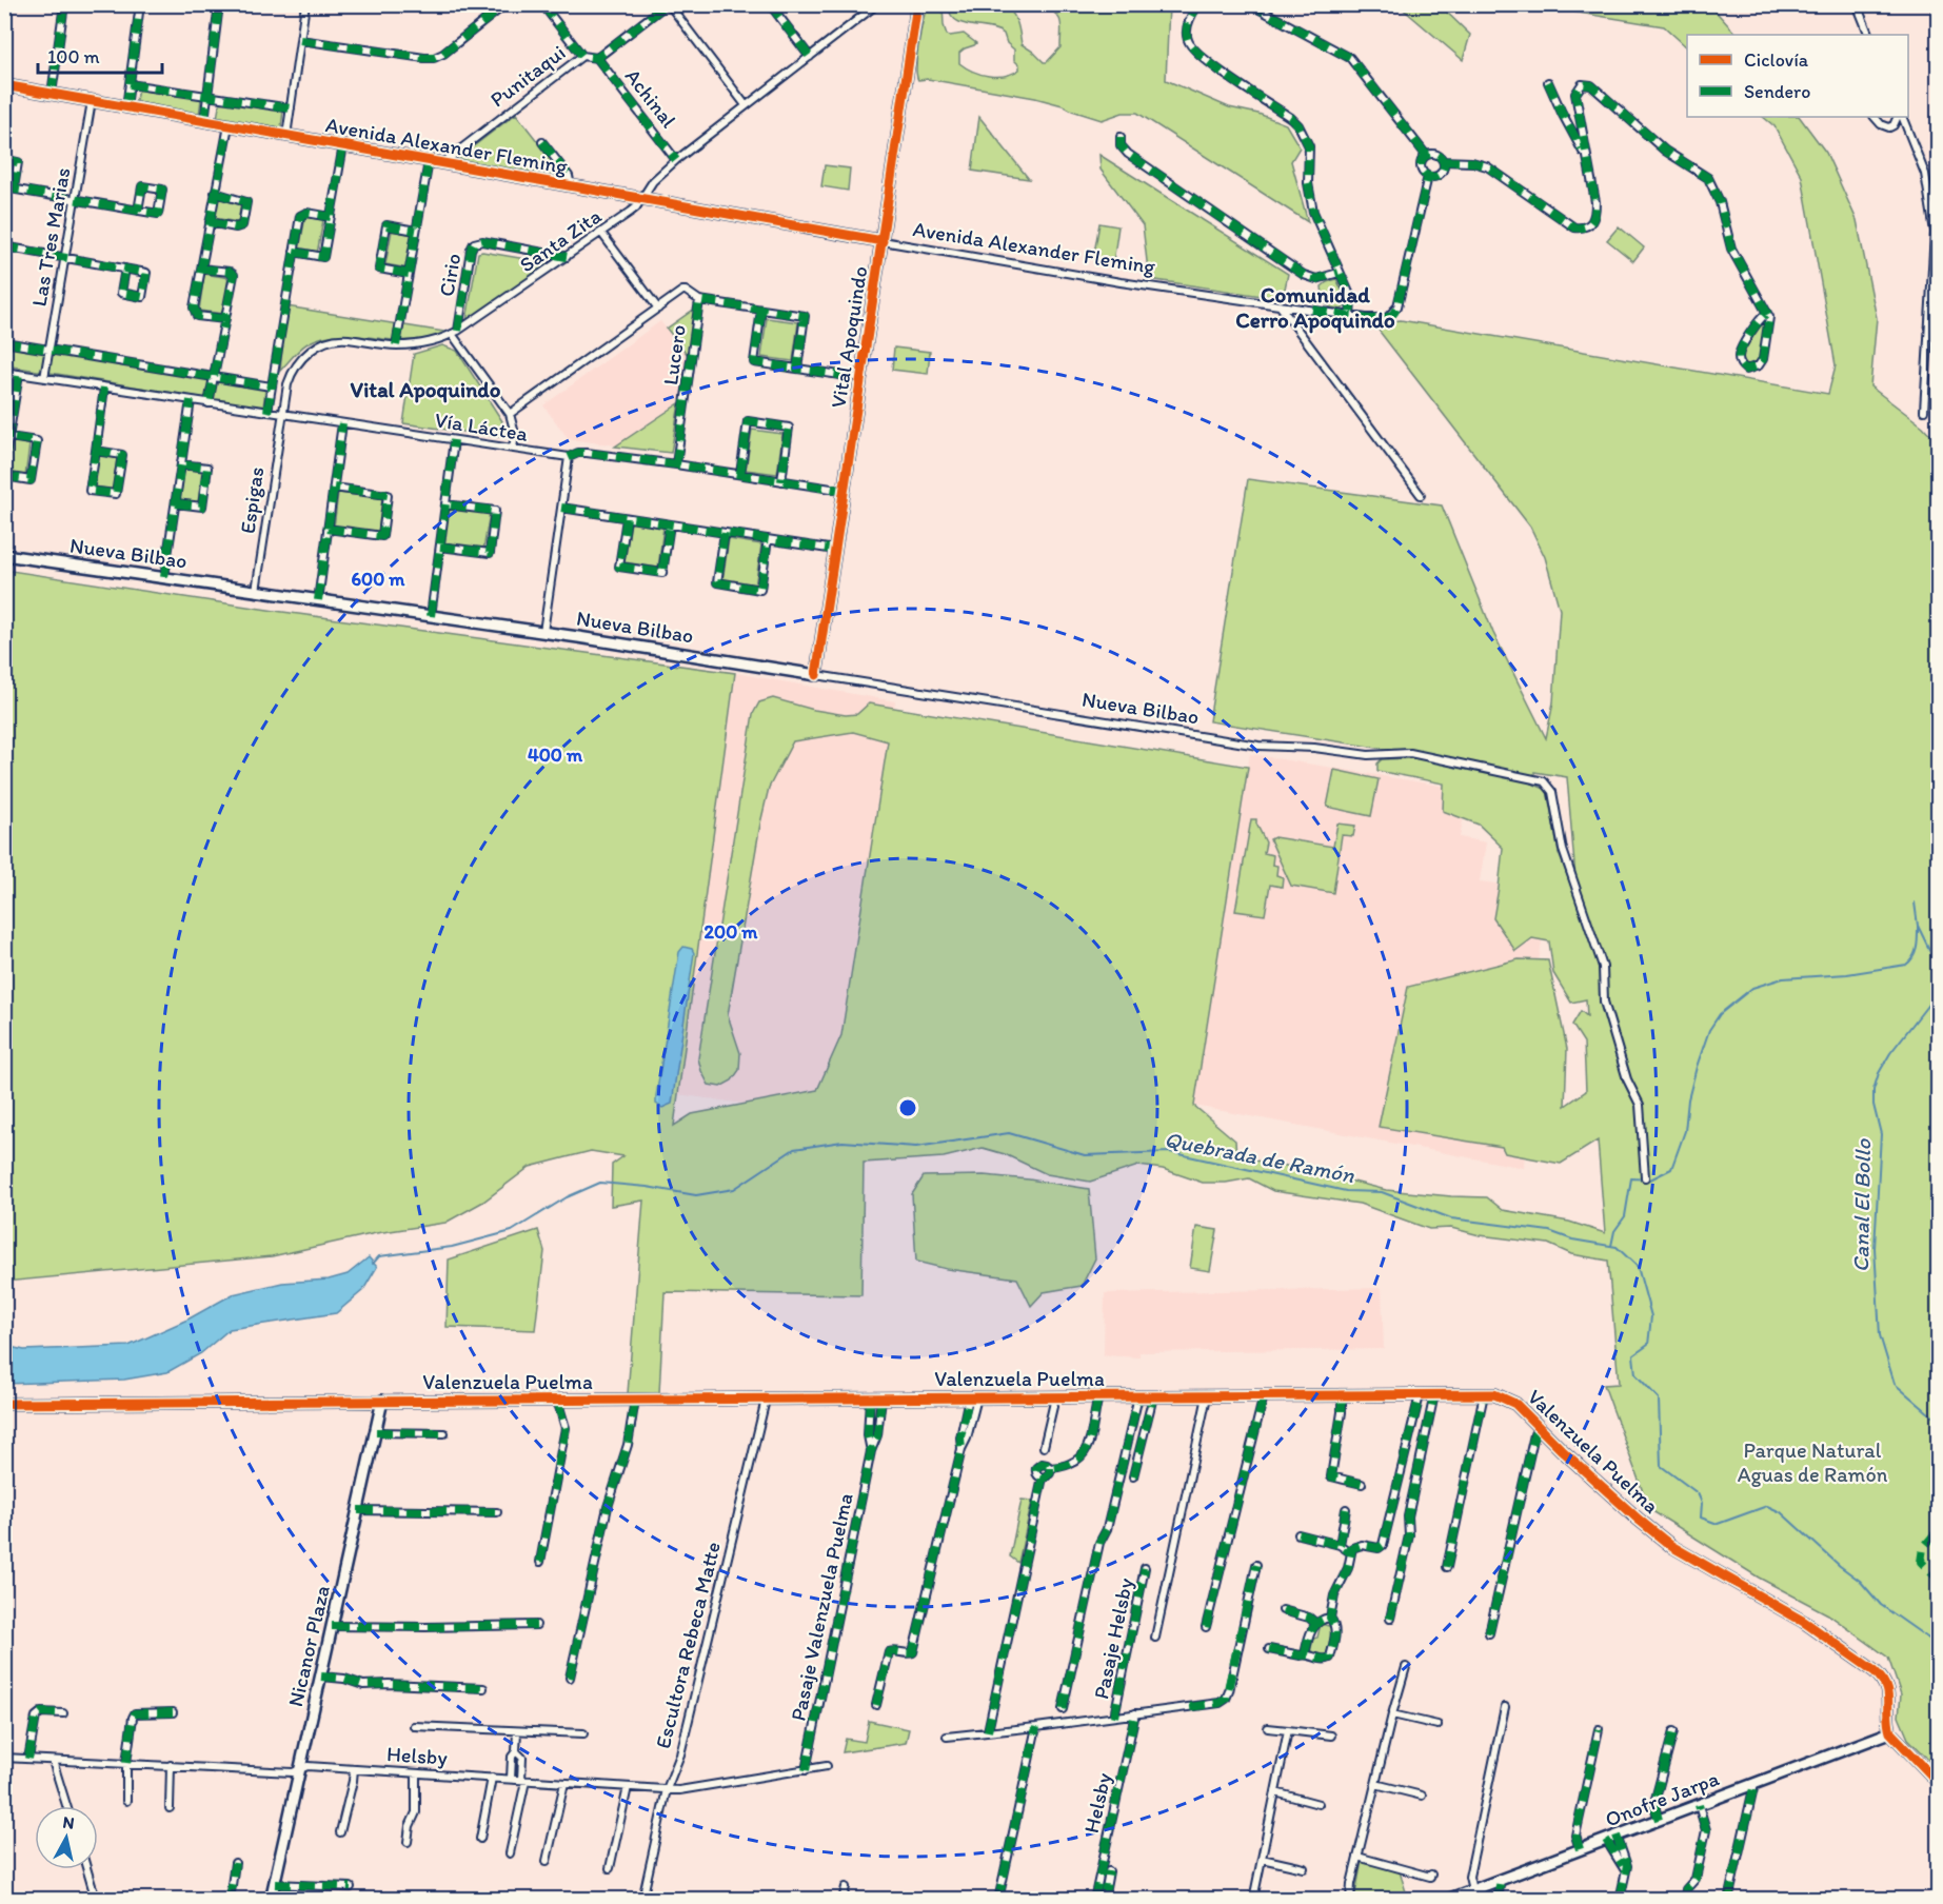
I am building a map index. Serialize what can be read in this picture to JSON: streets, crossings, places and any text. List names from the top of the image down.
{
  "streets": {
    "street": [
      "Punitaqui",
      "Achinal",
      "Avenida Alexander Fleming",
      "Las Tres Marias",
      "Santa Zita",
      "Cirio",
      "Vital Apoquindo",
      "Lucero",
      "Vía Láctea",
      "Espigas",
      "Nueva Bilbao",
      "Valenzuela Puelma",
      "Pasaje Valenzuela Puelma",
      "Pasaje Helsby",
      "Escultora Rebeca Matte",
      "Nicanor Plaza",
      "Helsby",
      "Onofre Jarpa"
    ]
  },
  "crossings": [
    ["Punitaqui", "Achinal"],
    ["Punitaqui", "Avenida Alexander Fleming"],
    ["Achinal", "Santa Zita"],
    ["Avenida Alexander Fleming", "Las Tres Marias"],
    ["Avenida Alexander Fleming", "Santa Zita"],
    ["Avenida Alexander Fleming", "Vital Apoquindo"],
    ["Las Tres Marias", "Vía Láctea"],
    ["Santa Zita", "Cirio"],
    ["Santa Zita", "Lucero"],
    ["Santa Zita", "Vía Láctea"],
    ["Santa Zita", "Espigas"],
    ["Vital Apoquindo", "Vía Láctea"],
    ["Vital Apoquindo", "Nueva Bilbao"],
    ["Lucero", "Vía Láctea"],
    ["Vía Láctea", "Espigas"],
    ["Espigas", "Nueva Bilbao"],
    ["Valenzuela Puelma", "Pasaje Valenzuela Puelma"],
    ["Valenzuela Puelma", "Escultora Rebeca Matte"],
    ["Valenzuela Puelma", "Nicanor Plaza"],
    ["Valenzuela Puelma", "Onofre Jarpa"],
    ["Pasaje Valenzuela Puelma", "Helsby"],
    ["Escultora Rebeca Matte", "Helsby"],
    ["Nicanor Plaza", "Helsby"]
  ],
  "districts": ["Comunidad Cerro Apoquindo", "Vital Apoquindo"],
  "water": ["Quebrada de Ramón", "Canal El Bollo"],
  "parks": ["Parque Natural Aguas de Ramón"],
  "legend": ["Ciclovía", "Sendero"],
  "scale_bar": "100 m",
  "north": "top",
  "rings": ["600 m", "400 m", "200 m"]
}
